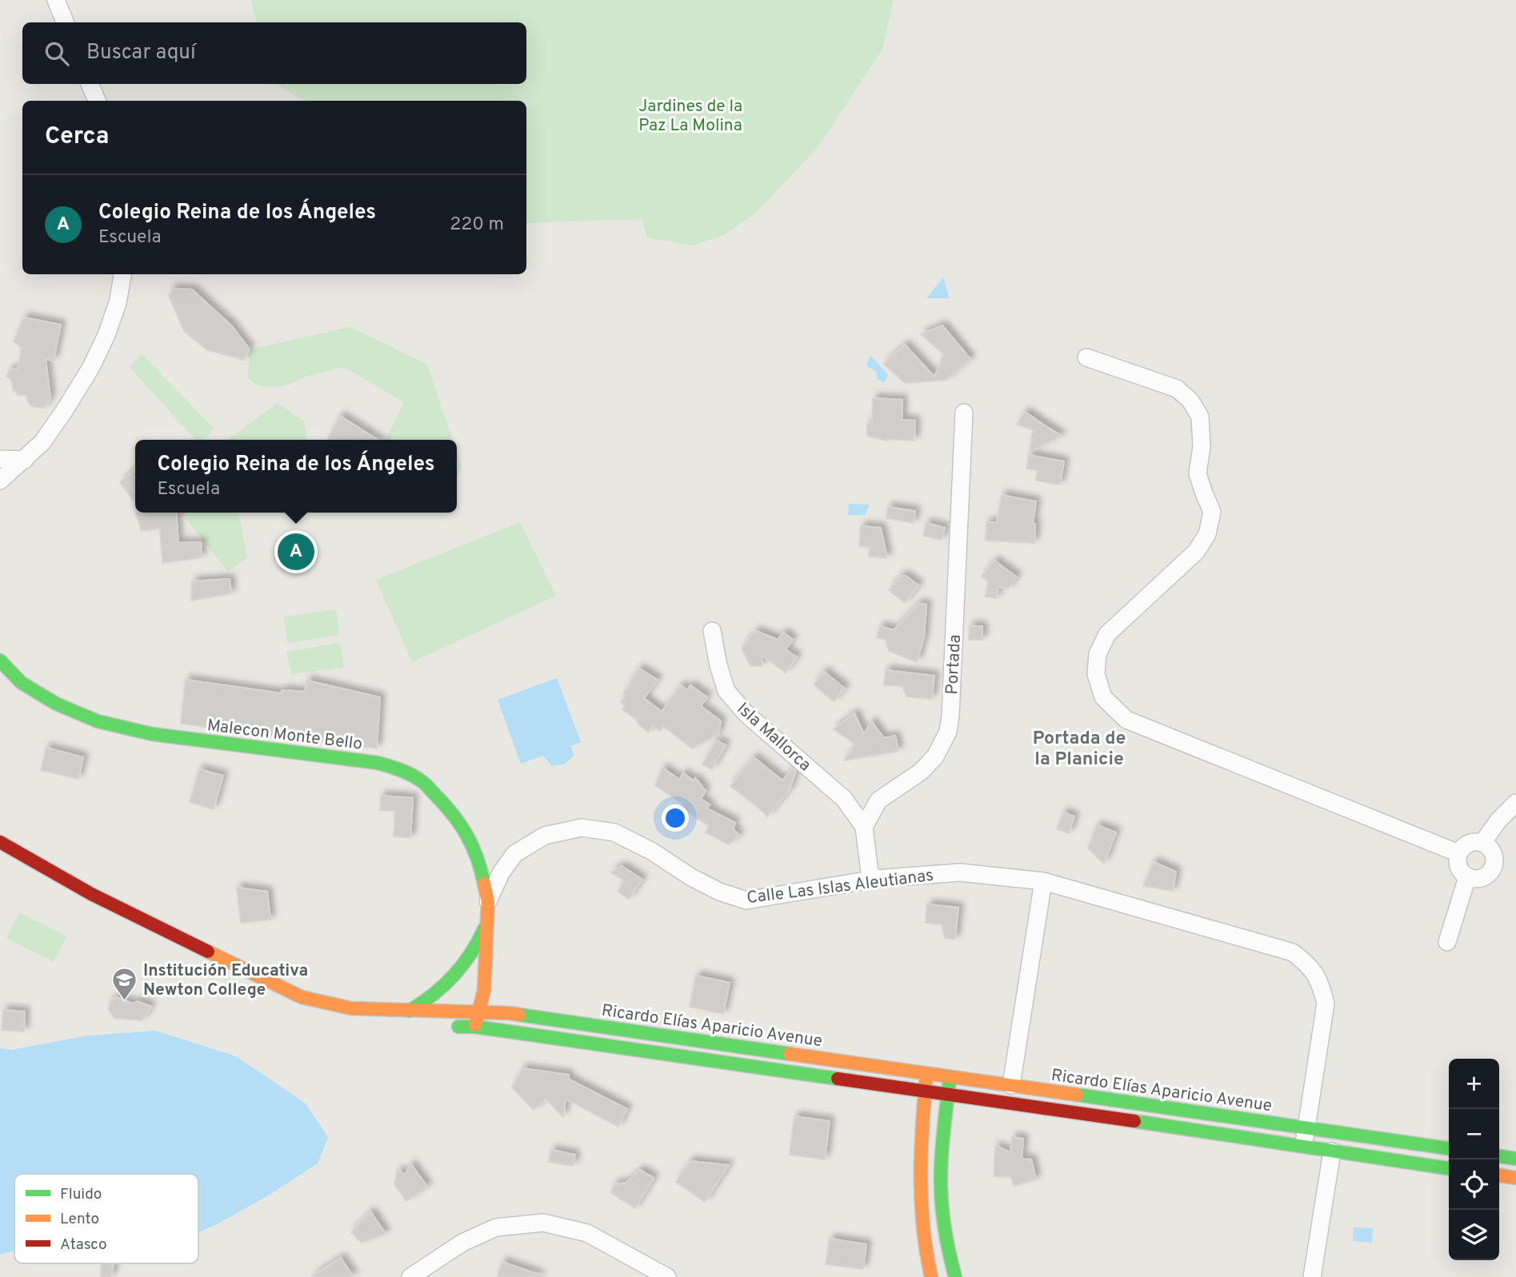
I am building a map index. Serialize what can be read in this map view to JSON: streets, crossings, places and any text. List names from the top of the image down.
{
  "streets": {
    "street": [
      "Portada",
      "Malecon Monte Bello",
      "Isla Mallorca",
      "Calle Las Islas Aleutianas",
      "Ricardo Elías Aparicio Avenue"
    ]
  },
  "crossings": [
    ["Portada", "Isla Mallorca"],
    ["Malecon Monte Bello", "Calle Las Islas Aleutianas"],
    ["Malecon Monte Bello", "Ricardo Elías Aparicio Avenue"],
    ["Calle Las Islas Aleutianas", "Ricardo Elías Aparicio Avenue"]
  ],
  "districts": ["Portada de la Planicie"],
  "parks": ["Jardines de la Paz La Molina"],
  "places": {
    "school or university": ["Institución Educativa Newton College"]
  },
  "legend": ["Fluido", "Lento", "Atasco"],
  "page": {
    "search": "Buscar aquí",
    "heading": "Cerca",
    "list": [
      {
        "mark": "A",
        "name": "Colegio Reina de los Ángeles",
        "note": "Escuela",
        "value": "220 m"
      }
    ],
    "popup": ["Colegio Reina de los Ángeles", "Escuela"],
    "pins": "A",
    "map_buttons": ["+", "−"]
  }
}
